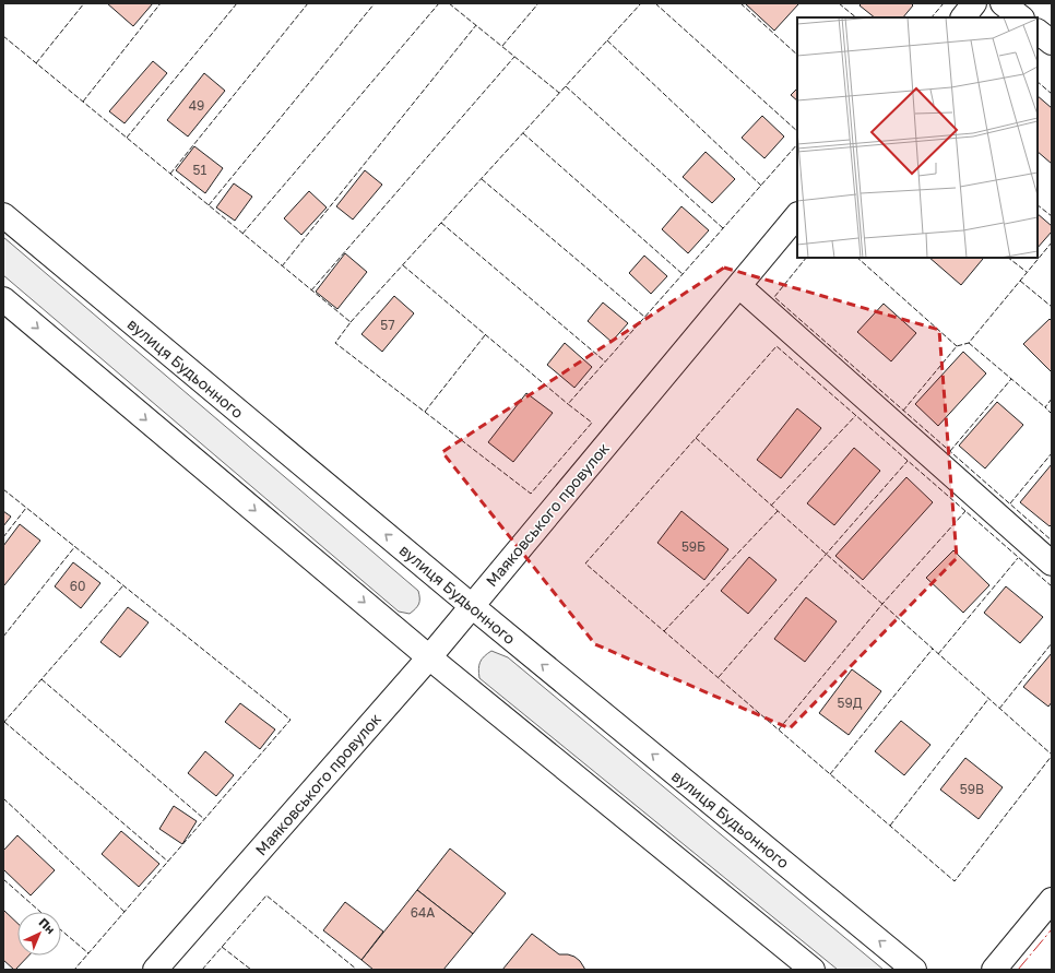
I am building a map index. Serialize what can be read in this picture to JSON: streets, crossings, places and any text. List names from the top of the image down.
{
  "streets": {
    "main road": ["вулиця Будьонного", "Маяковського провулок"]
  },
  "crossings": [
    ["вулиця Будьонного", "Маяковського провулок"]
  ],
  "house_numbers": [
    "49",
    "51",
    "57",
    "59Б",
    "60",
    "59Д",
    "59В",
    "64А"
  ],
  "north": "top right"
}
